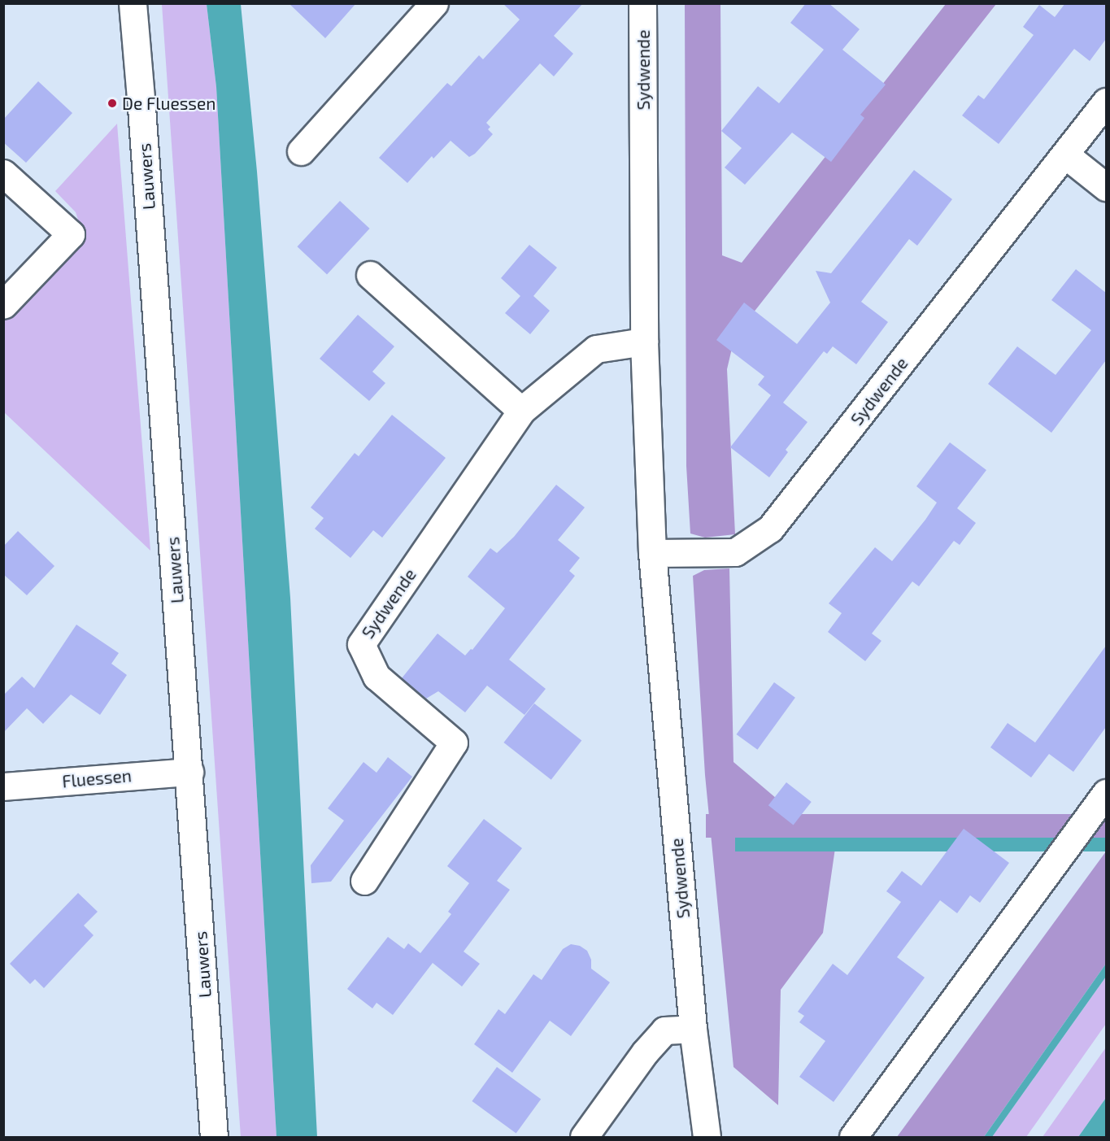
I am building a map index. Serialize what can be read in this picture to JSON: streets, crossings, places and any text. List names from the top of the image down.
{
  "streets": {
    "street": ["Sydwende", "Lauwers", "Fluessen"]
  },
  "crossings": [
    ["Lauwers", "Fluessen"]
  ],
  "places": ["De Fluessen"]
}
